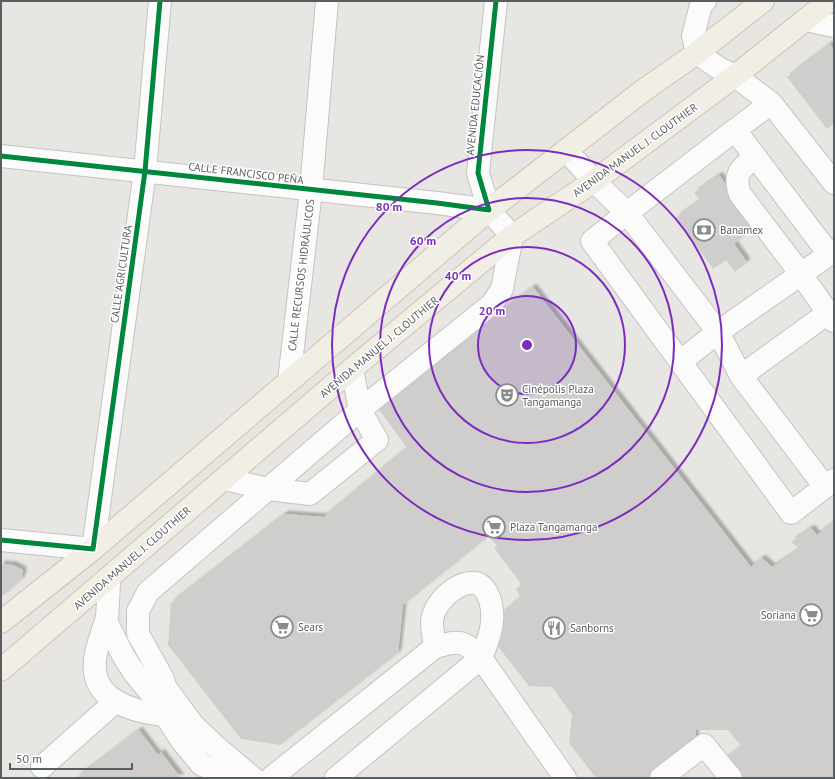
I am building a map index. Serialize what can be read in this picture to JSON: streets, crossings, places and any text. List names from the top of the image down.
{
  "streets": {
    "main road": ["AVENIDA MANUEL J. CLOUTHIER"],
    "street": [
      "AVENIDA EDUCACIÓN",
      "CALLE FRANCISCO PEÑA",
      "CALLE AGRICULTURA",
      "CALLE RECURSOS HIDRÁULICOS"
    ]
  },
  "crossings": [
    ["AVENIDA EDUCACIÓN", "CALLE FRANCISCO PEÑA"],
    ["CALLE FRANCISCO PEÑA", "CALLE AGRICULTURA"],
    ["CALLE FRANCISCO PEÑA", "CALLE RECURSOS HIDRÁULICOS"]
  ],
  "places": {
    "bank": ["Banamex"],
    "theatre": ["Cinépolis Plaza Tangamanga"],
    "supermarket": ["Plaza Tangamanga", "Soriana", "Sears"],
    "restaurant": ["Sanborns"]
  },
  "scale_bar": "50 m",
  "rings": [
    "80 m",
    "60 m",
    "40 m",
    "20 m"
  ]
}
